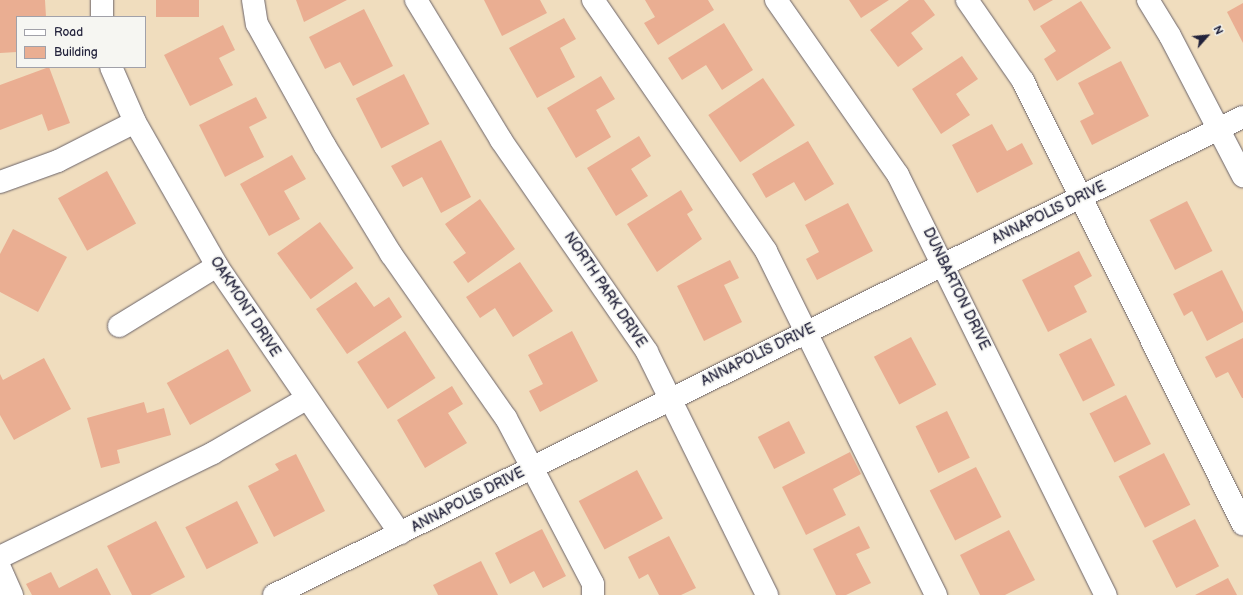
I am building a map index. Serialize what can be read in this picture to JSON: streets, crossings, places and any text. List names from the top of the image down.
{
  "streets": {
    "street": [
      "ANNAPOLIS DRIVE",
      "DUNBARTON DRIVE",
      "NORTH PARK DRIVE",
      "OAKMONT DRIVE"
    ]
  },
  "crossings": [
    ["ANNAPOLIS DRIVE", "DUNBARTON DRIVE"],
    ["ANNAPOLIS DRIVE", "NORTH PARK DRIVE"],
    ["ANNAPOLIS DRIVE", "OAKMONT DRIVE"]
  ],
  "legend": ["Road", "Building"],
  "north": "top right"
}
